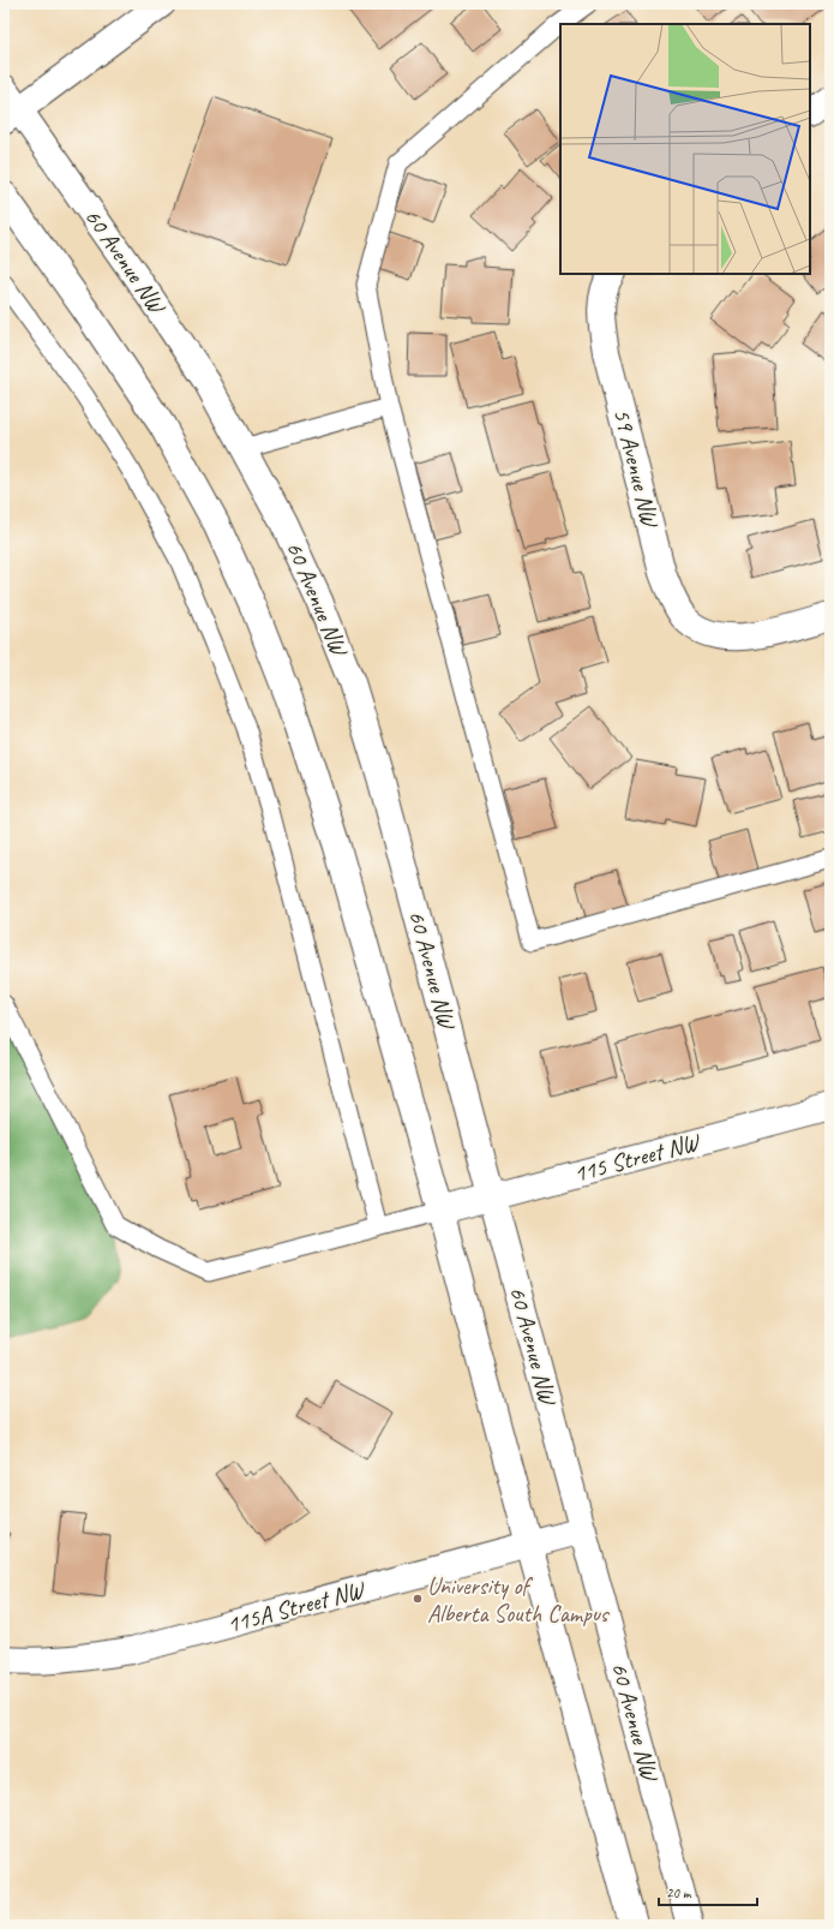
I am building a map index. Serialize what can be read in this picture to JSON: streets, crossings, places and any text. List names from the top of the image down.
{
  "streets": {
    "street": [
      "60 Avenue NW",
      "59 Avenue NW",
      "115 Street NW",
      "115A Street NW"
    ]
  },
  "crossings": [
    ["60 Avenue NW", "115 Street NW"],
    ["60 Avenue NW", "115A Street NW"]
  ],
  "places": ["University of Alberta South Campus"],
  "scale_bar": "20 m"
}
